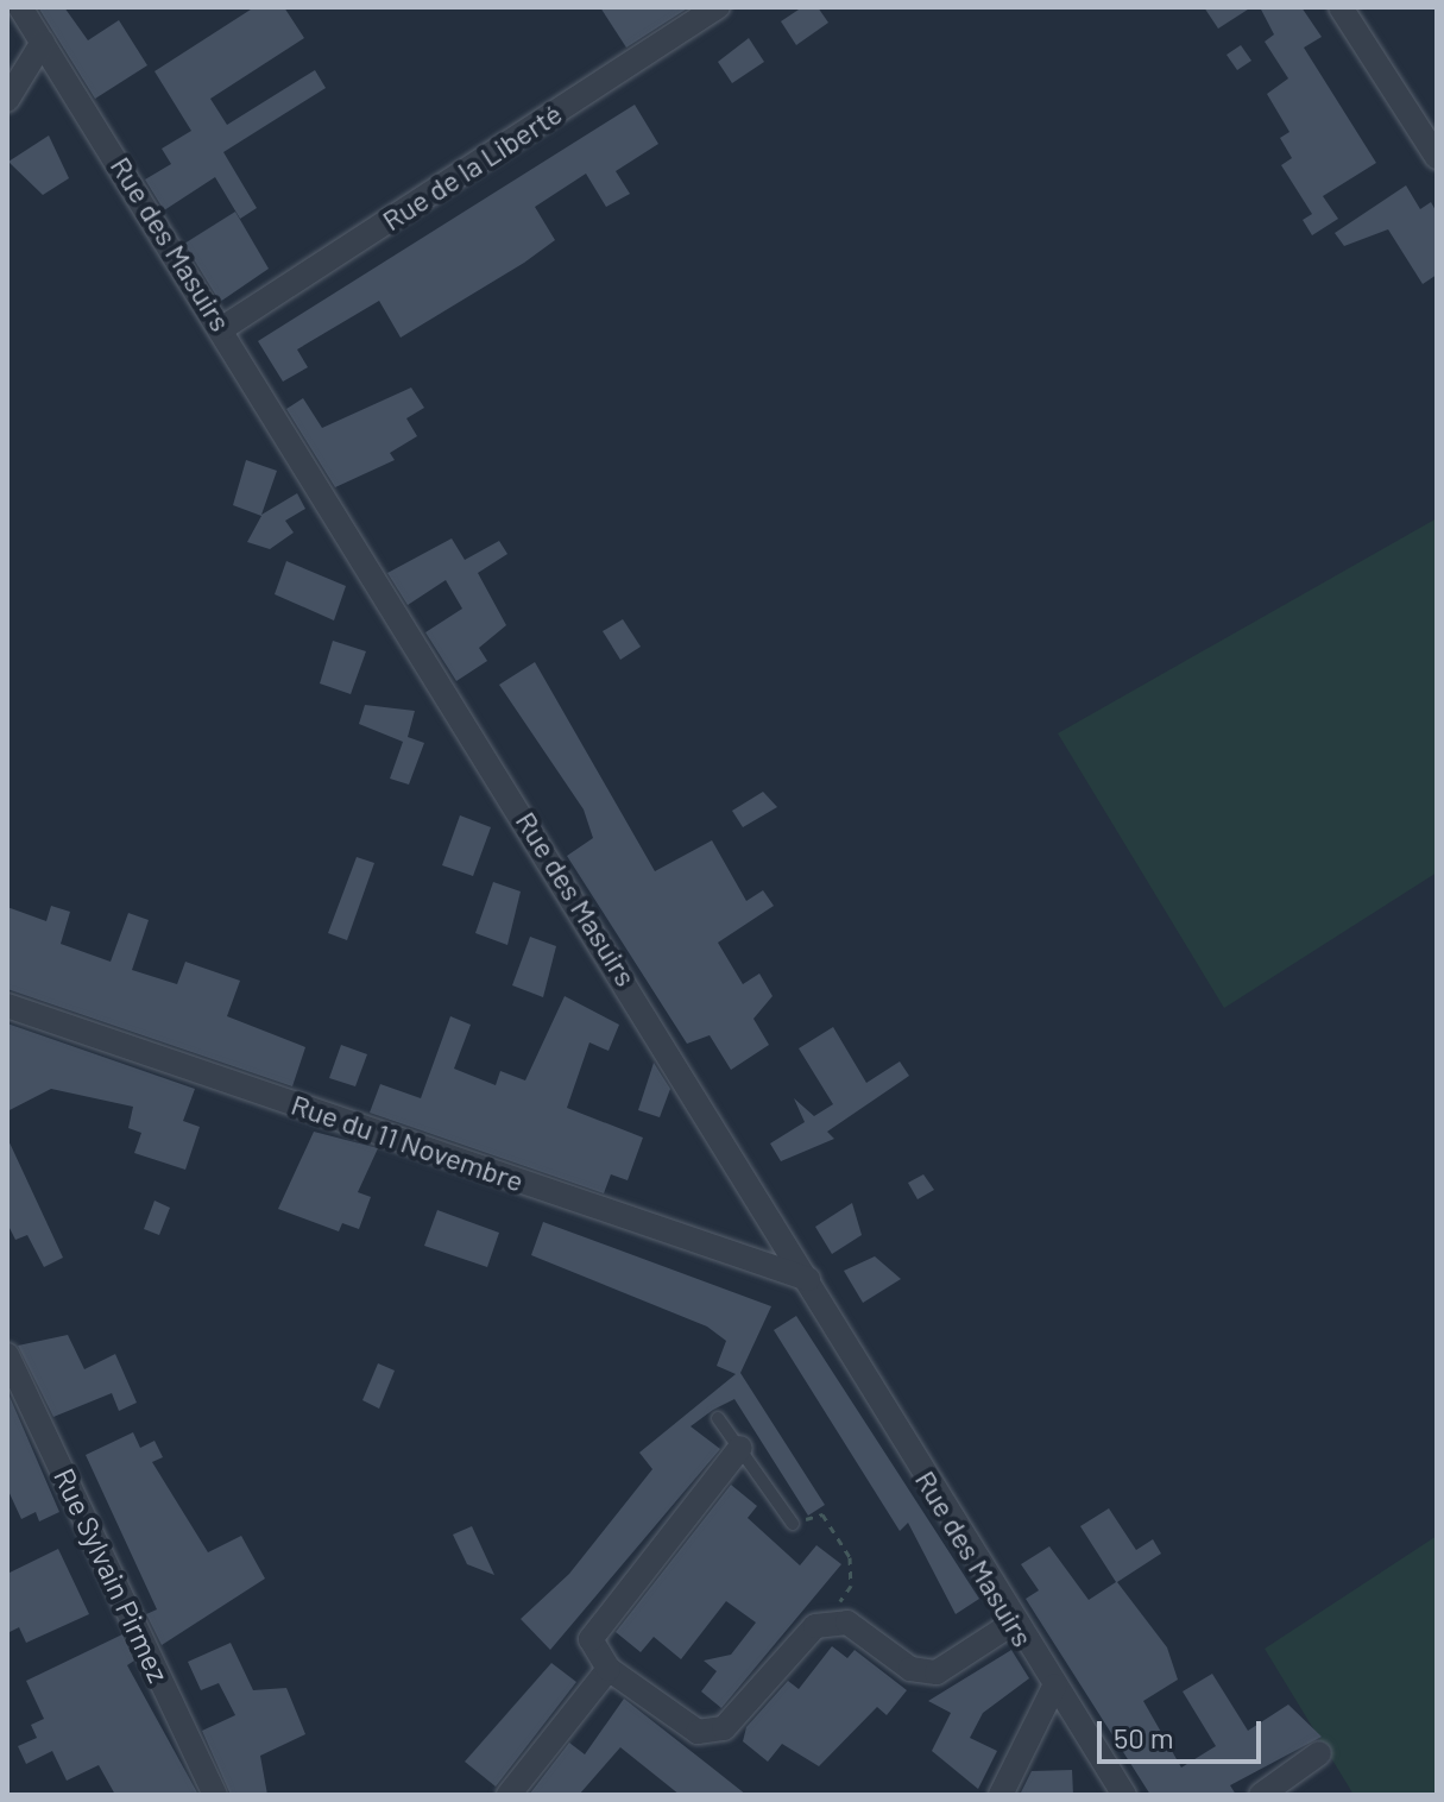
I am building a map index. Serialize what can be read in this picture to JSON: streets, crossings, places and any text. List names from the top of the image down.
{
  "streets": {
    "street": [
      "Rue de la Liberté",
      "Rue des Masuirs",
      "Rue du 11 Novembre",
      "Rue Sylvain Pirmez"
    ]
  },
  "crossings": [
    ["Rue de la Liberté", "Rue des Masuirs"],
    ["Rue des Masuirs", "Rue du 11 Novembre"]
  ],
  "scale_bar": "50 m"
}
